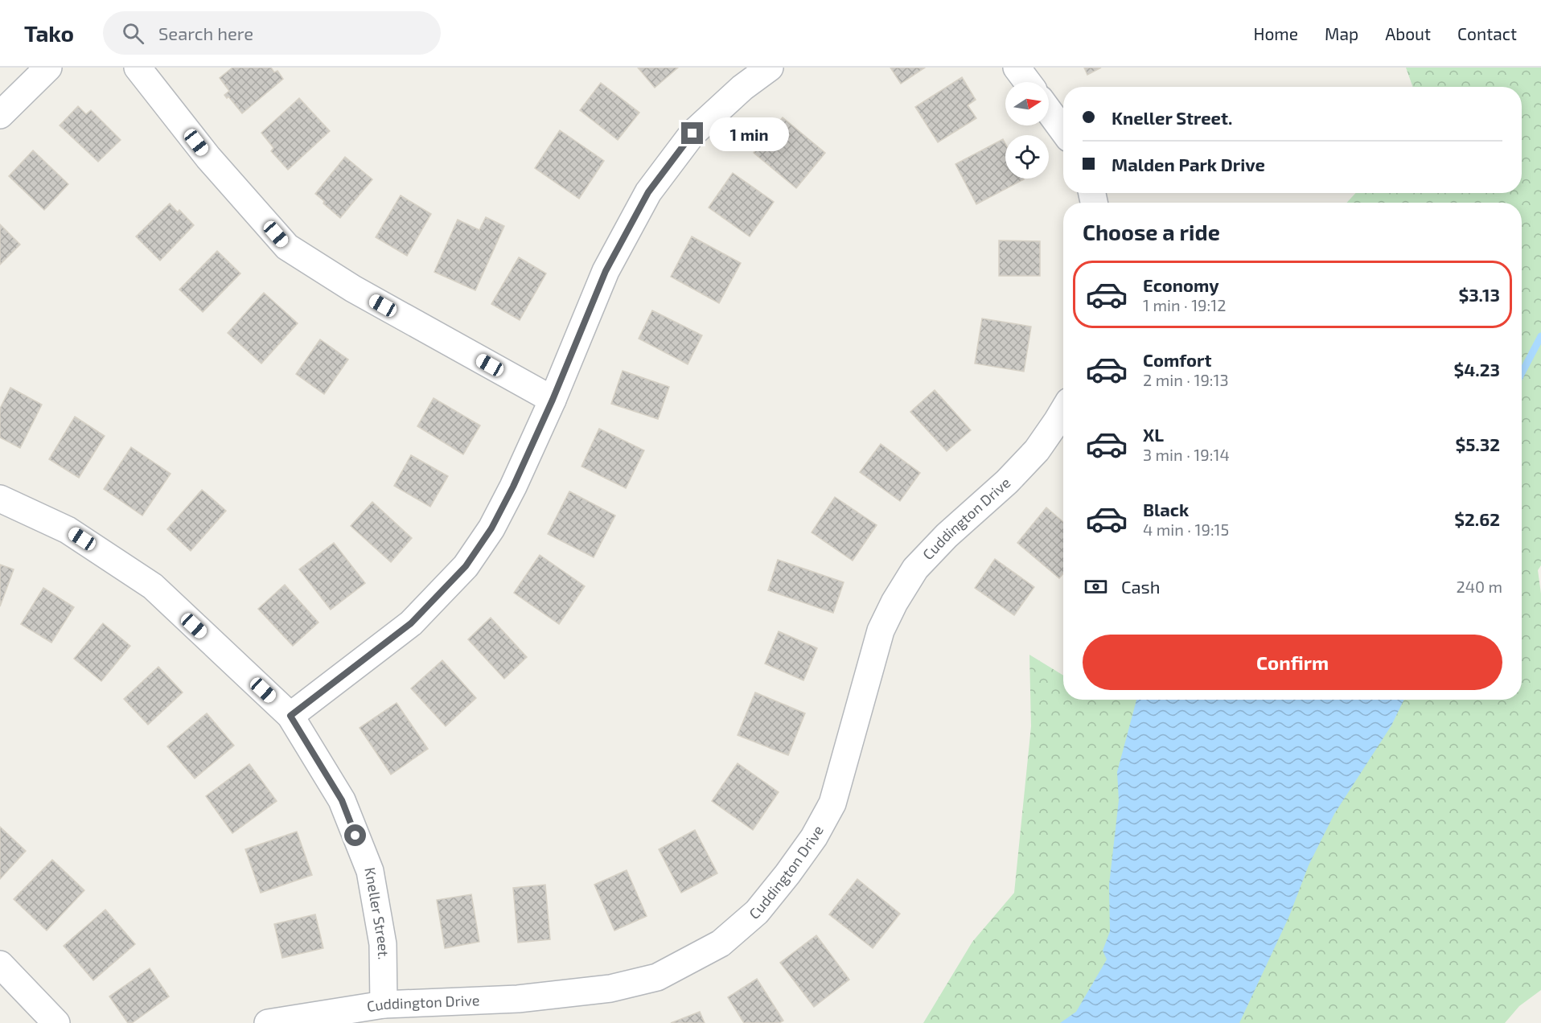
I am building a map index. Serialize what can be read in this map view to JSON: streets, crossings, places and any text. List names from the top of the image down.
{
  "streets": {
    "street": ["Cuddington Drive", "Kneller Street."]
  },
  "crossings": [
    ["Cuddington Drive", "Kneller Street."]
  ],
  "north": "right",
  "page": {
    "header": "Tako",
    "search": "Search here",
    "nav": [
      "Home",
      "Map",
      "About",
      "Contact"
    ],
    "banner": ["Kneller Street.", "Malden Park Drive"],
    "bubble": "1 min",
    "heading": "Choose a ride",
    "list": [
      {
        "name": "Economy",
        "note": "1 min · 19:12",
        "value": "$3.13"
      },
      {
        "name": "Comfort",
        "note": "2 min · 19:13",
        "value": "$4.23"
      },
      {
        "name": "XL",
        "note": "3 min · 19:14",
        "value": "$5.32"
      },
      {
        "name": "Black",
        "note": "4 min · 19:15",
        "value": "$2.62"
      }
    ],
    "pay": ["Cash", "240 m"],
    "buttons": "Confirm"
  }
}
